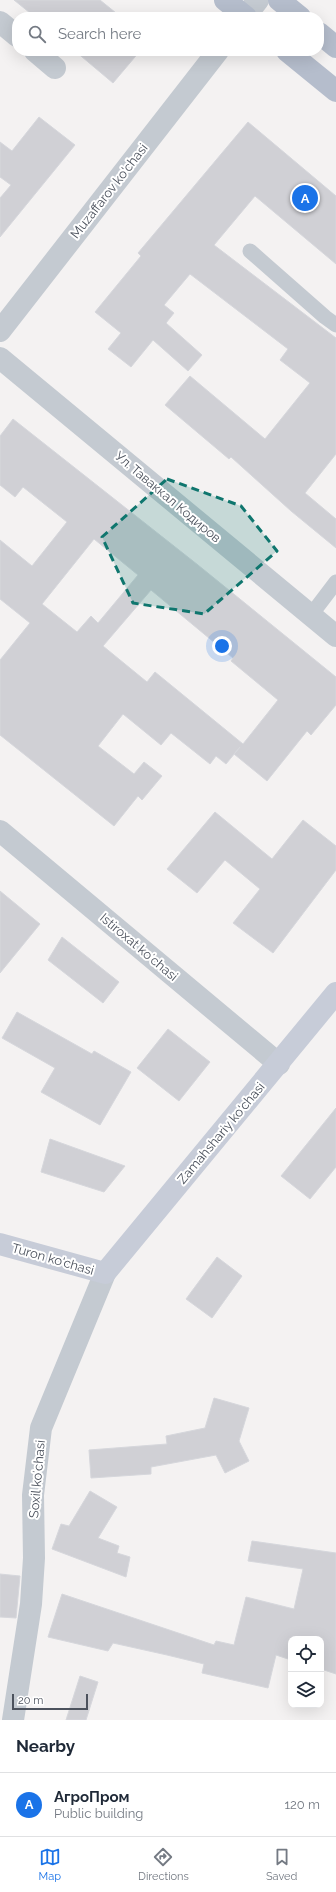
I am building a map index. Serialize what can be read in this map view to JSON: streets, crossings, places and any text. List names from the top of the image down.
{
  "streets": {
    "street": [
      "Muzaffarov ko'chasi",
      "Ул. Таваккал Кодиров",
      "Istiroxat koʻchasi",
      "Zamahshariy ko'chasi",
      "Turon ko'chasi",
      "Soxil koʻchasi"
    ]
  },
  "crossings": [
    ["Istiroxat koʻchasi", "Zamahshariy ko'chasi"],
    ["Zamahshariy ko'chasi", "Turon ko'chasi"],
    ["Zamahshariy ko'chasi", "Soxil koʻchasi"],
    ["Turon ko'chasi", "Soxil koʻchasi"]
  ],
  "scale_bar": "20 m",
  "page": {
    "search": "Search here",
    "pins": "A",
    "scale": "20 m",
    "heading": "Nearby",
    "list": [
      {
        "mark": "A",
        "name": "АгроПром",
        "note": "Public building",
        "value": "120 m"
      }
    ],
    "nav": ["Map", "Directions", "Saved"]
  }
}
